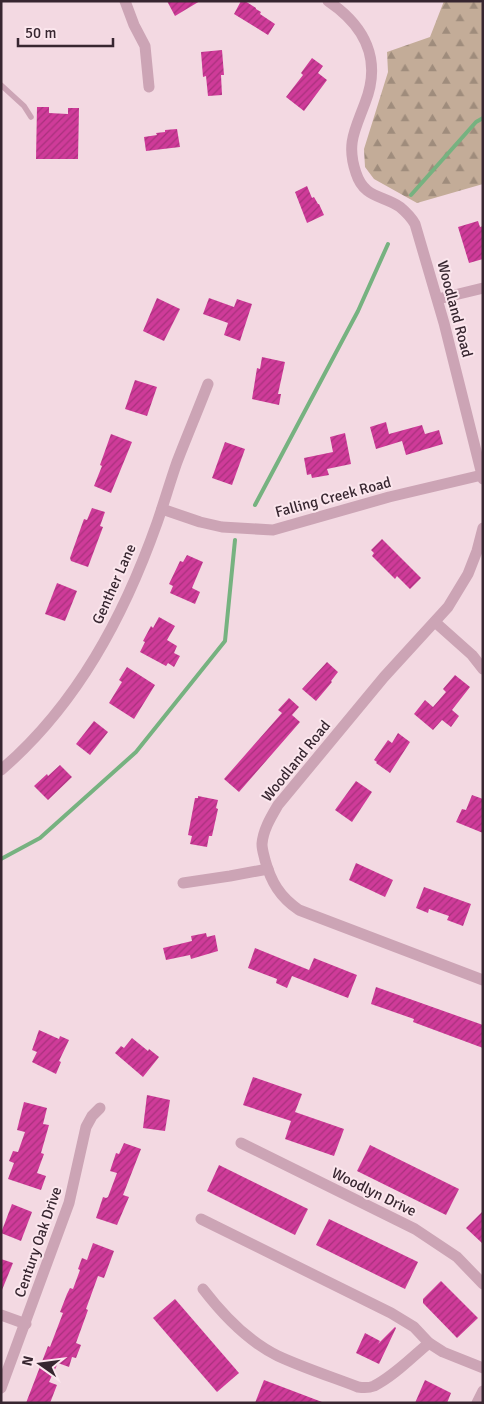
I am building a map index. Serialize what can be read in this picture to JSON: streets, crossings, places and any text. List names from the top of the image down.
{
  "streets": {
    "street": [
      "Woodland Road",
      "Falling Creek Road",
      "Genther Lane",
      "Woodlyn Drive",
      "Century Oak Drive"
    ]
  },
  "crossings": [
    ["Woodland Road", "Falling Creek Road"],
    ["Falling Creek Road", "Genther Lane"]
  ],
  "scale_bar": "50 m",
  "north": "left"
}
